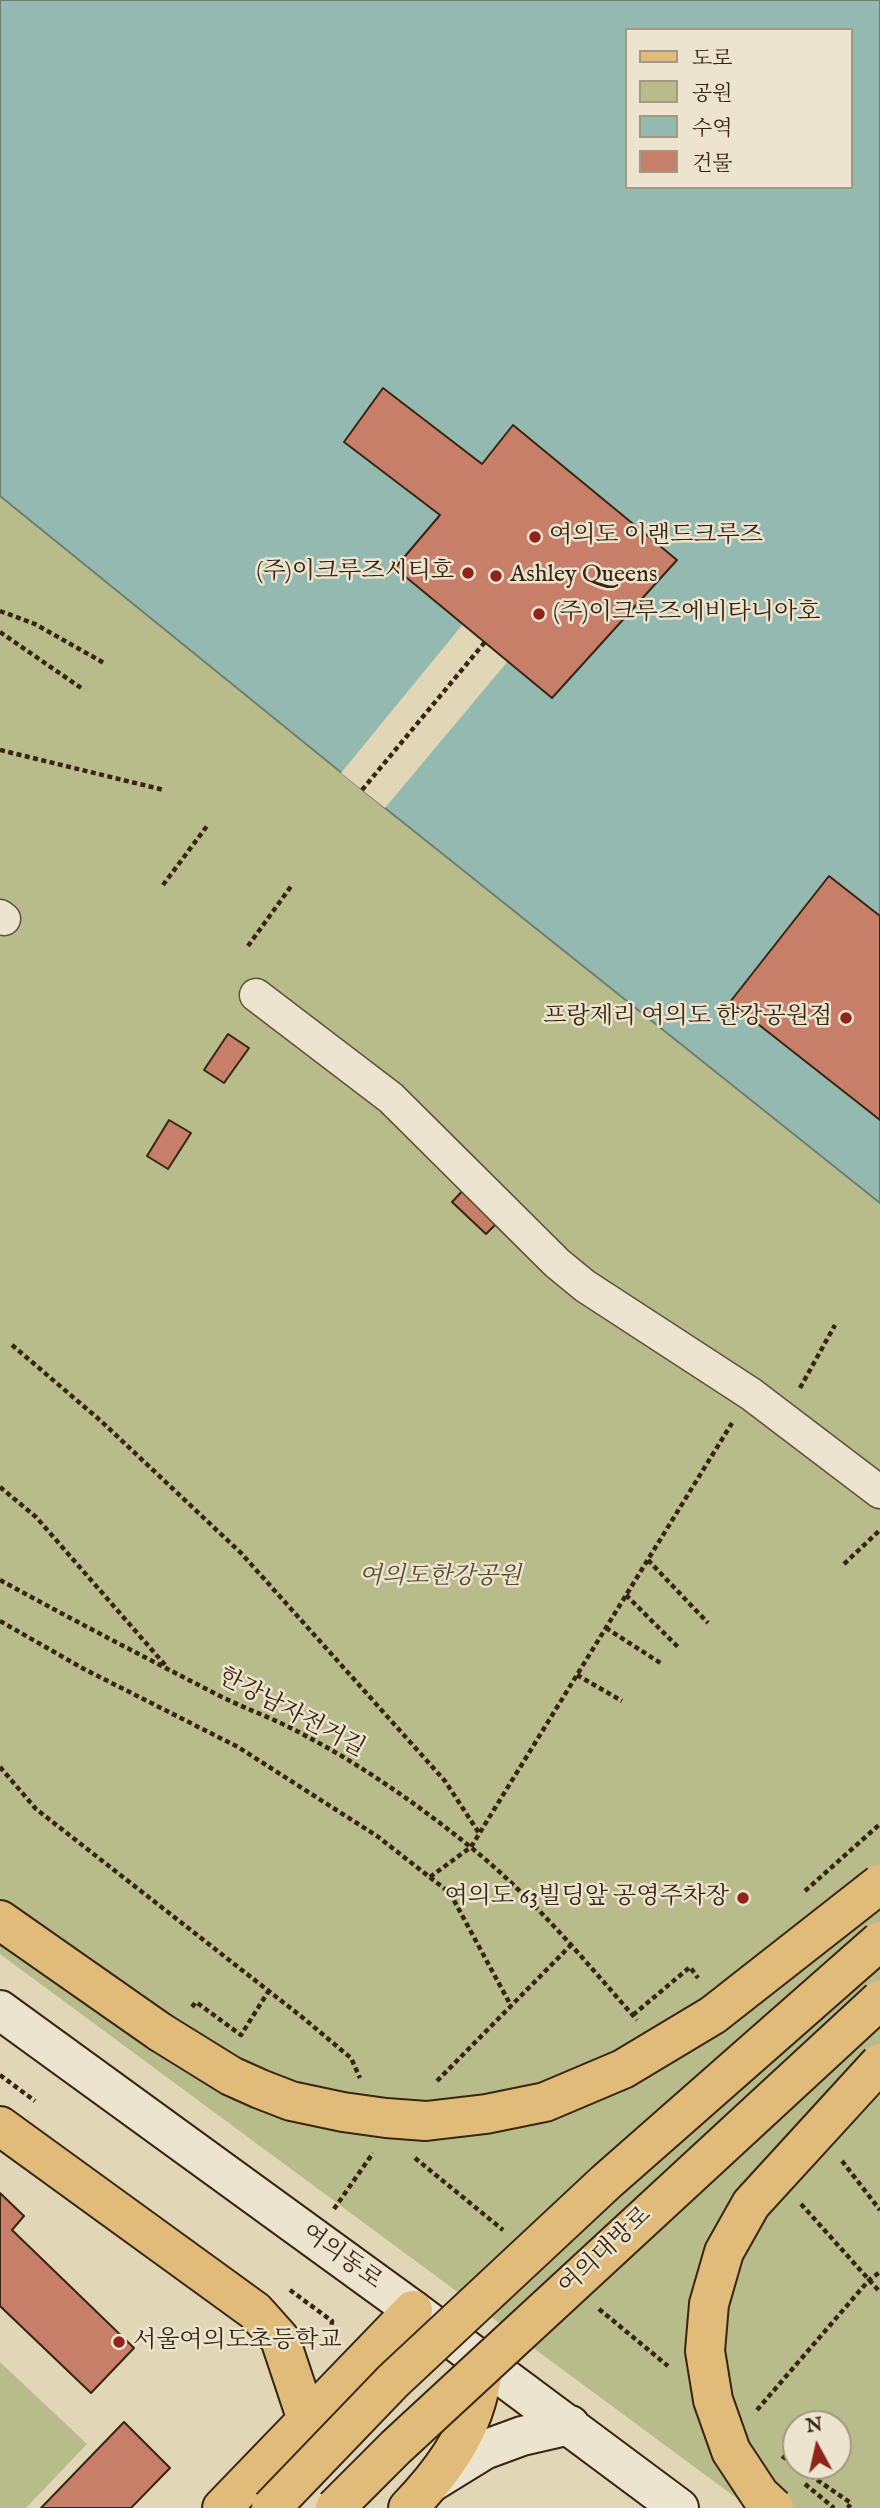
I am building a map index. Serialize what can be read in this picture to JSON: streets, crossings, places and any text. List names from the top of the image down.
{
  "streets": {
    "main road": ["여의대방로", "여의동로"],
    "path": ["한강남자전거길"]
  },
  "parks": ["여의도한강공원"],
  "places": [
    "여의도 이랜드크루즈",
    "(주)이크루즈시티호",
    "Ashley Queens",
    "(주)이크루즈에비타니아호",
    "프랑제리 여의도 한강공원점",
    "여의도 63빌딩앞 공영주차장",
    "서울여의도초등학교"
  ],
  "legend": [
    "도로",
    "공원",
    "수역",
    "건물"
  ],
  "north": "top"
}
